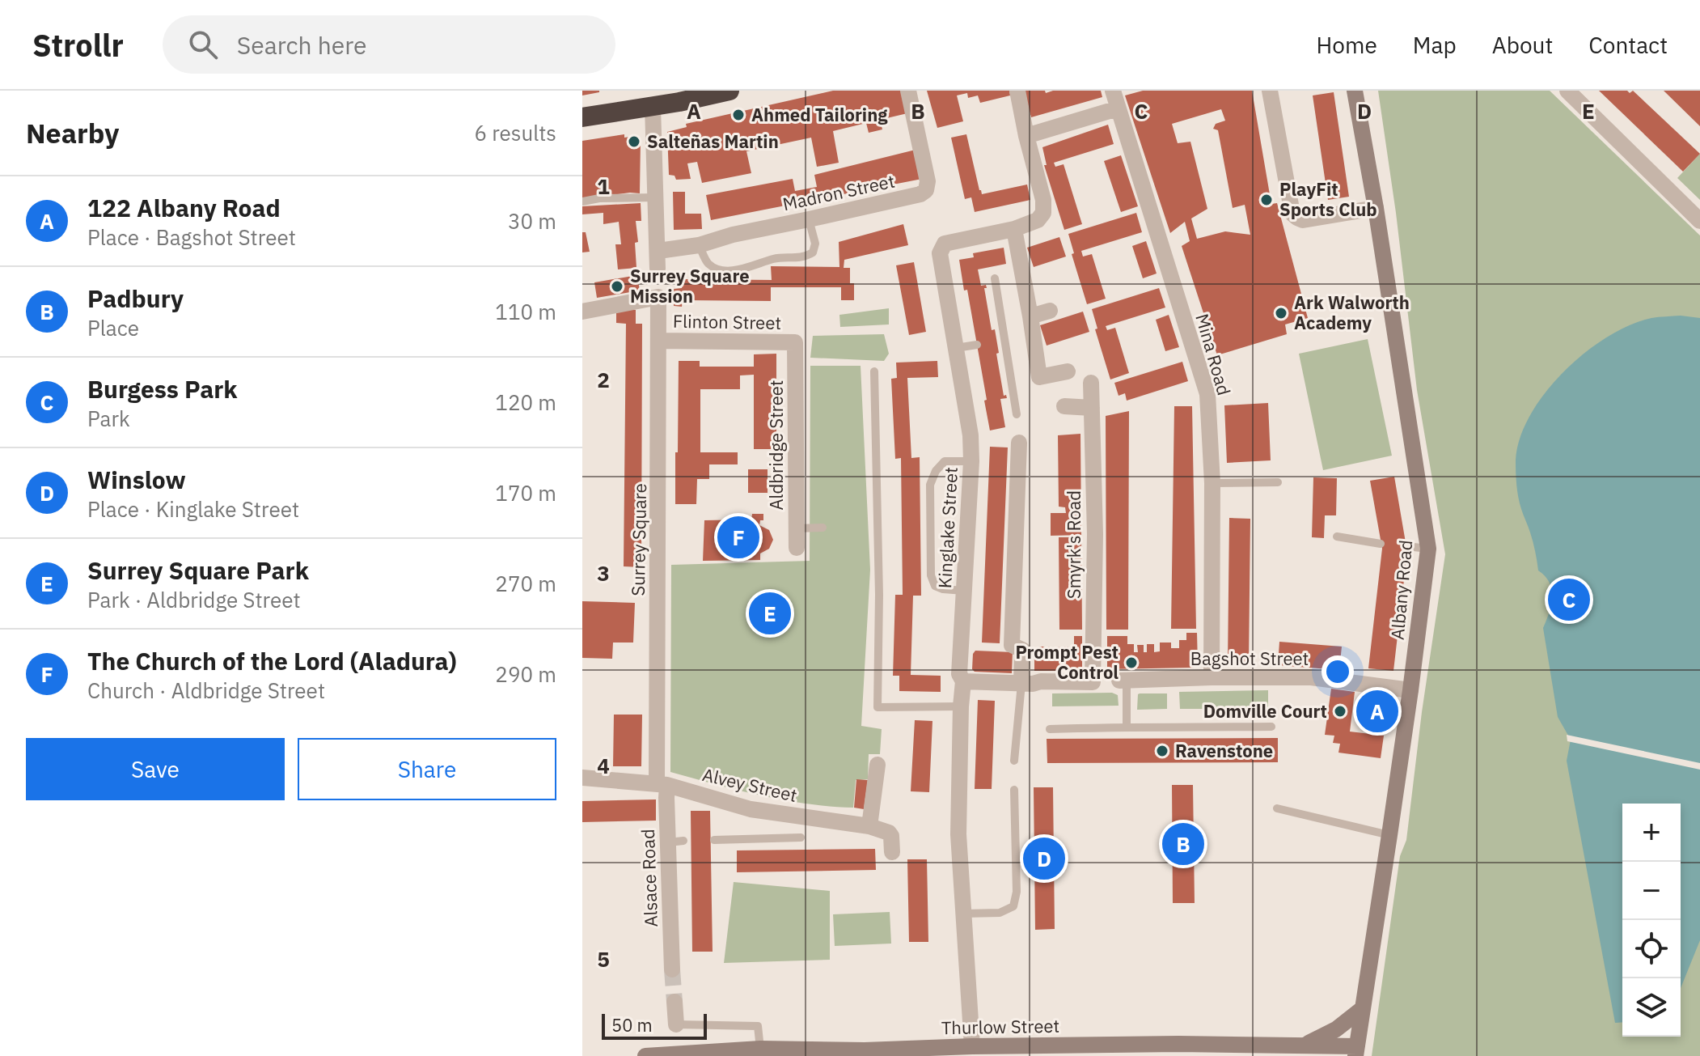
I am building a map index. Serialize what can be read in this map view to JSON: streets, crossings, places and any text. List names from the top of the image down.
{
  "streets": {
    "main road": ["Albany Road", "Thurlow Street"],
    "street": [
      "Madron Street",
      "Flinton Street",
      "Mina Road",
      "Aldbridge Street",
      "Kinglake Street",
      "Surrey Square",
      "Smyrk's Road",
      "Bagshot Street",
      "Alvey Street",
      "Alsace Road"
    ]
  },
  "crossings": [
    ["Flinton Street", "Aldbridge Street"],
    ["Flinton Street", "Surrey Square"],
    ["Mina Road", "Bagshot Street"],
    ["Kinglake Street", "Thurlow Street"],
    ["Surrey Square", "Alvey Street"],
    ["Surrey Square", "Alsace Road"],
    ["Albany Road", "Bagshot Street"],
    ["Albany Road", "Thurlow Street"],
    ["Alvey Street", "Alsace Road"]
  ],
  "places": [
    "Ahmed Tailoring",
    "Salteñas Martin",
    "PlayFit Sports Club",
    "Surrey Square Mission",
    "Ark Walworth Academy",
    "Prompt Pest Control",
    "Domville Court",
    "Ravenstone"
  ],
  "scale_bar": "50 m",
  "page": {
    "header": "Strollr",
    "search": "Search here",
    "nav": [
      "Home",
      "Map",
      "About",
      "Contact"
    ],
    "heading": ["Nearby", "6 results"],
    "list": [
      {
        "mark": "A",
        "name": "122 Albany Road",
        "note": "Place · Bagshot Street",
        "value": "30 m"
      },
      {
        "mark": "B",
        "name": "Padbury",
        "note": "Place",
        "value": "110 m"
      },
      {
        "mark": "C",
        "name": "Burgess Park",
        "note": "Park",
        "value": "120 m"
      },
      {
        "mark": "D",
        "name": "Winslow",
        "note": "Place · Kinglake Street",
        "value": "170 m"
      },
      {
        "mark": "E",
        "name": "Surrey Square Park",
        "note": "Park · Aldbridge Street",
        "value": "270 m"
      },
      {
        "mark": "F",
        "name": "The Church of the Lord (Aladura)",
        "note": "Church · Aldbridge Street",
        "value": "290 m"
      }
    ],
    "pins": [
      "F",
      "C",
      "E",
      "A",
      "B",
      "D"
    ],
    "buttons": ["Save", "Share"],
    "map_buttons": ["+", "−"],
    "scale": "50 m"
  },
  "grid": {
    "columns": [
      "A",
      "B",
      "C",
      "D",
      "E"
    ],
    "rows": [
      "1",
      "2",
      "3",
      "4",
      "5"
    ]
  }
}
